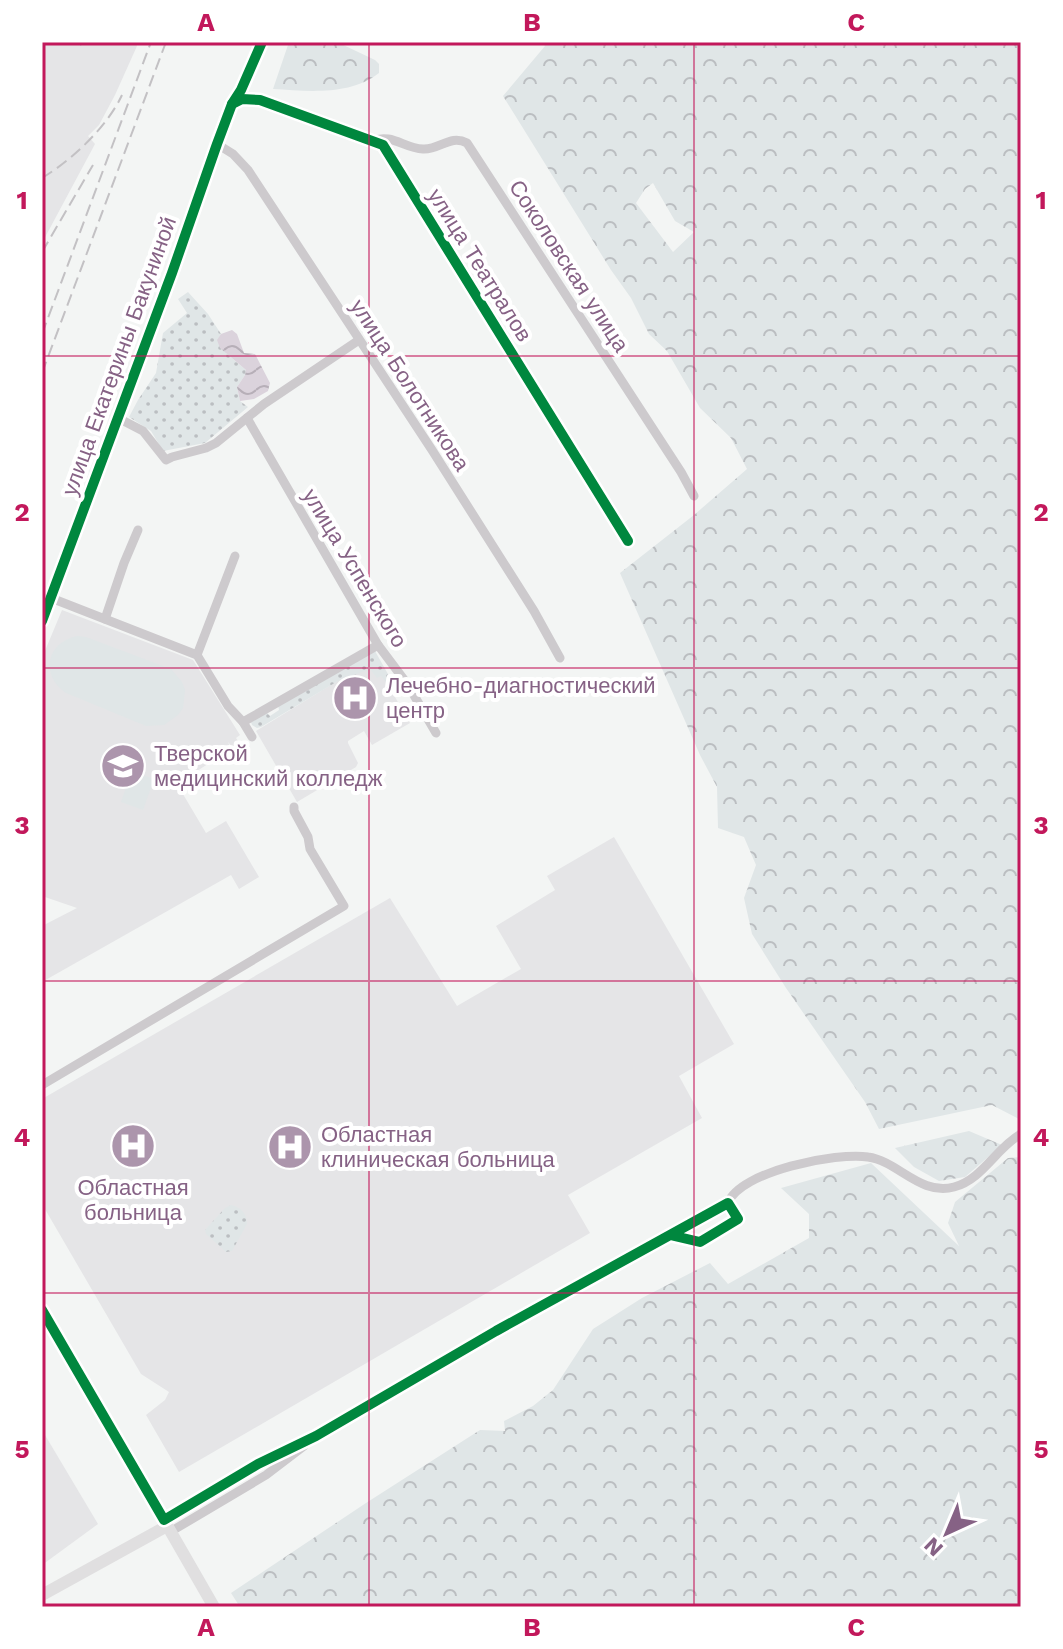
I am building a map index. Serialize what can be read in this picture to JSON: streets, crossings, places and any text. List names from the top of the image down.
{
  "streets": {
    "street": [
      "улица Театралов",
      "Соколовская улица",
      "улица Екатерины Бакуниной",
      "улица Болотникова",
      "улица Успенского"
    ]
  },
  "crossings": [
    ["улица Театралов", "Соколовская улица"],
    ["улица Театралов", "улица Екатерины Бакуниной"],
    ["улица Екатерины Бакуниной", "улица Болотникова"]
  ],
  "places": {
    "hospital": ["Лечебно-диагностический центр", "Областная больница", "Областная клиническая больница"],
    "school or university": ["Тверской медицинский колледж"]
  },
  "north": "bottom left",
  "grid": {
    "columns": ["A", "B", "C"],
    "rows": [
      "1",
      "2",
      "3",
      "4",
      "5"
    ]
  }
}
